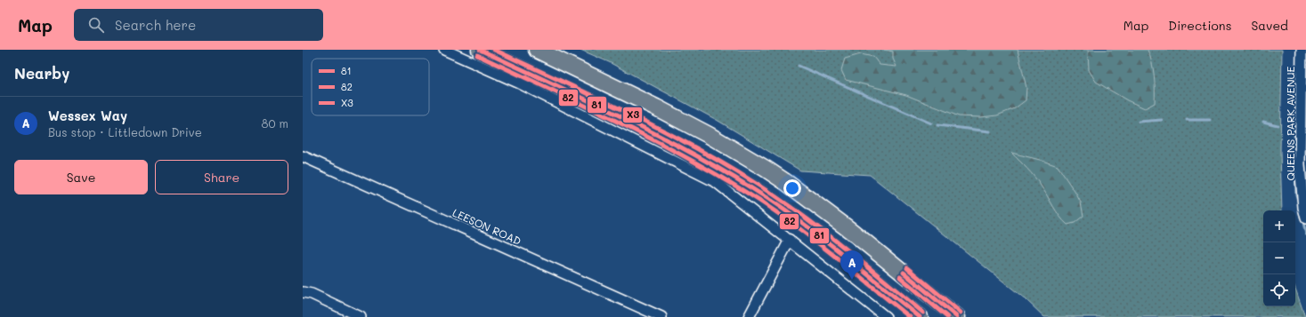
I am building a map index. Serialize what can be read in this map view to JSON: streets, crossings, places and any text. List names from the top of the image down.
{
  "streets": {
    "street": ["QUEENS PARK AVENUE", "LEESON ROAD"]
  },
  "lines": ["transit line 81", "transit line X3", "transit line 82"],
  "legend": ["81", "82", "X3"],
  "page": {
    "header": "Map",
    "search": "Search here",
    "nav": ["Map", "Directions", "Saved"],
    "heading": "Nearby",
    "list": [
      {
        "mark": "A",
        "name": "Wessex Way",
        "note": "Bus stop · Littledown Drive",
        "value": "80 m"
      }
    ],
    "buttons": ["Save", "Share"],
    "map_buttons": ["+", "−"],
    "pins": "A"
  }
}
